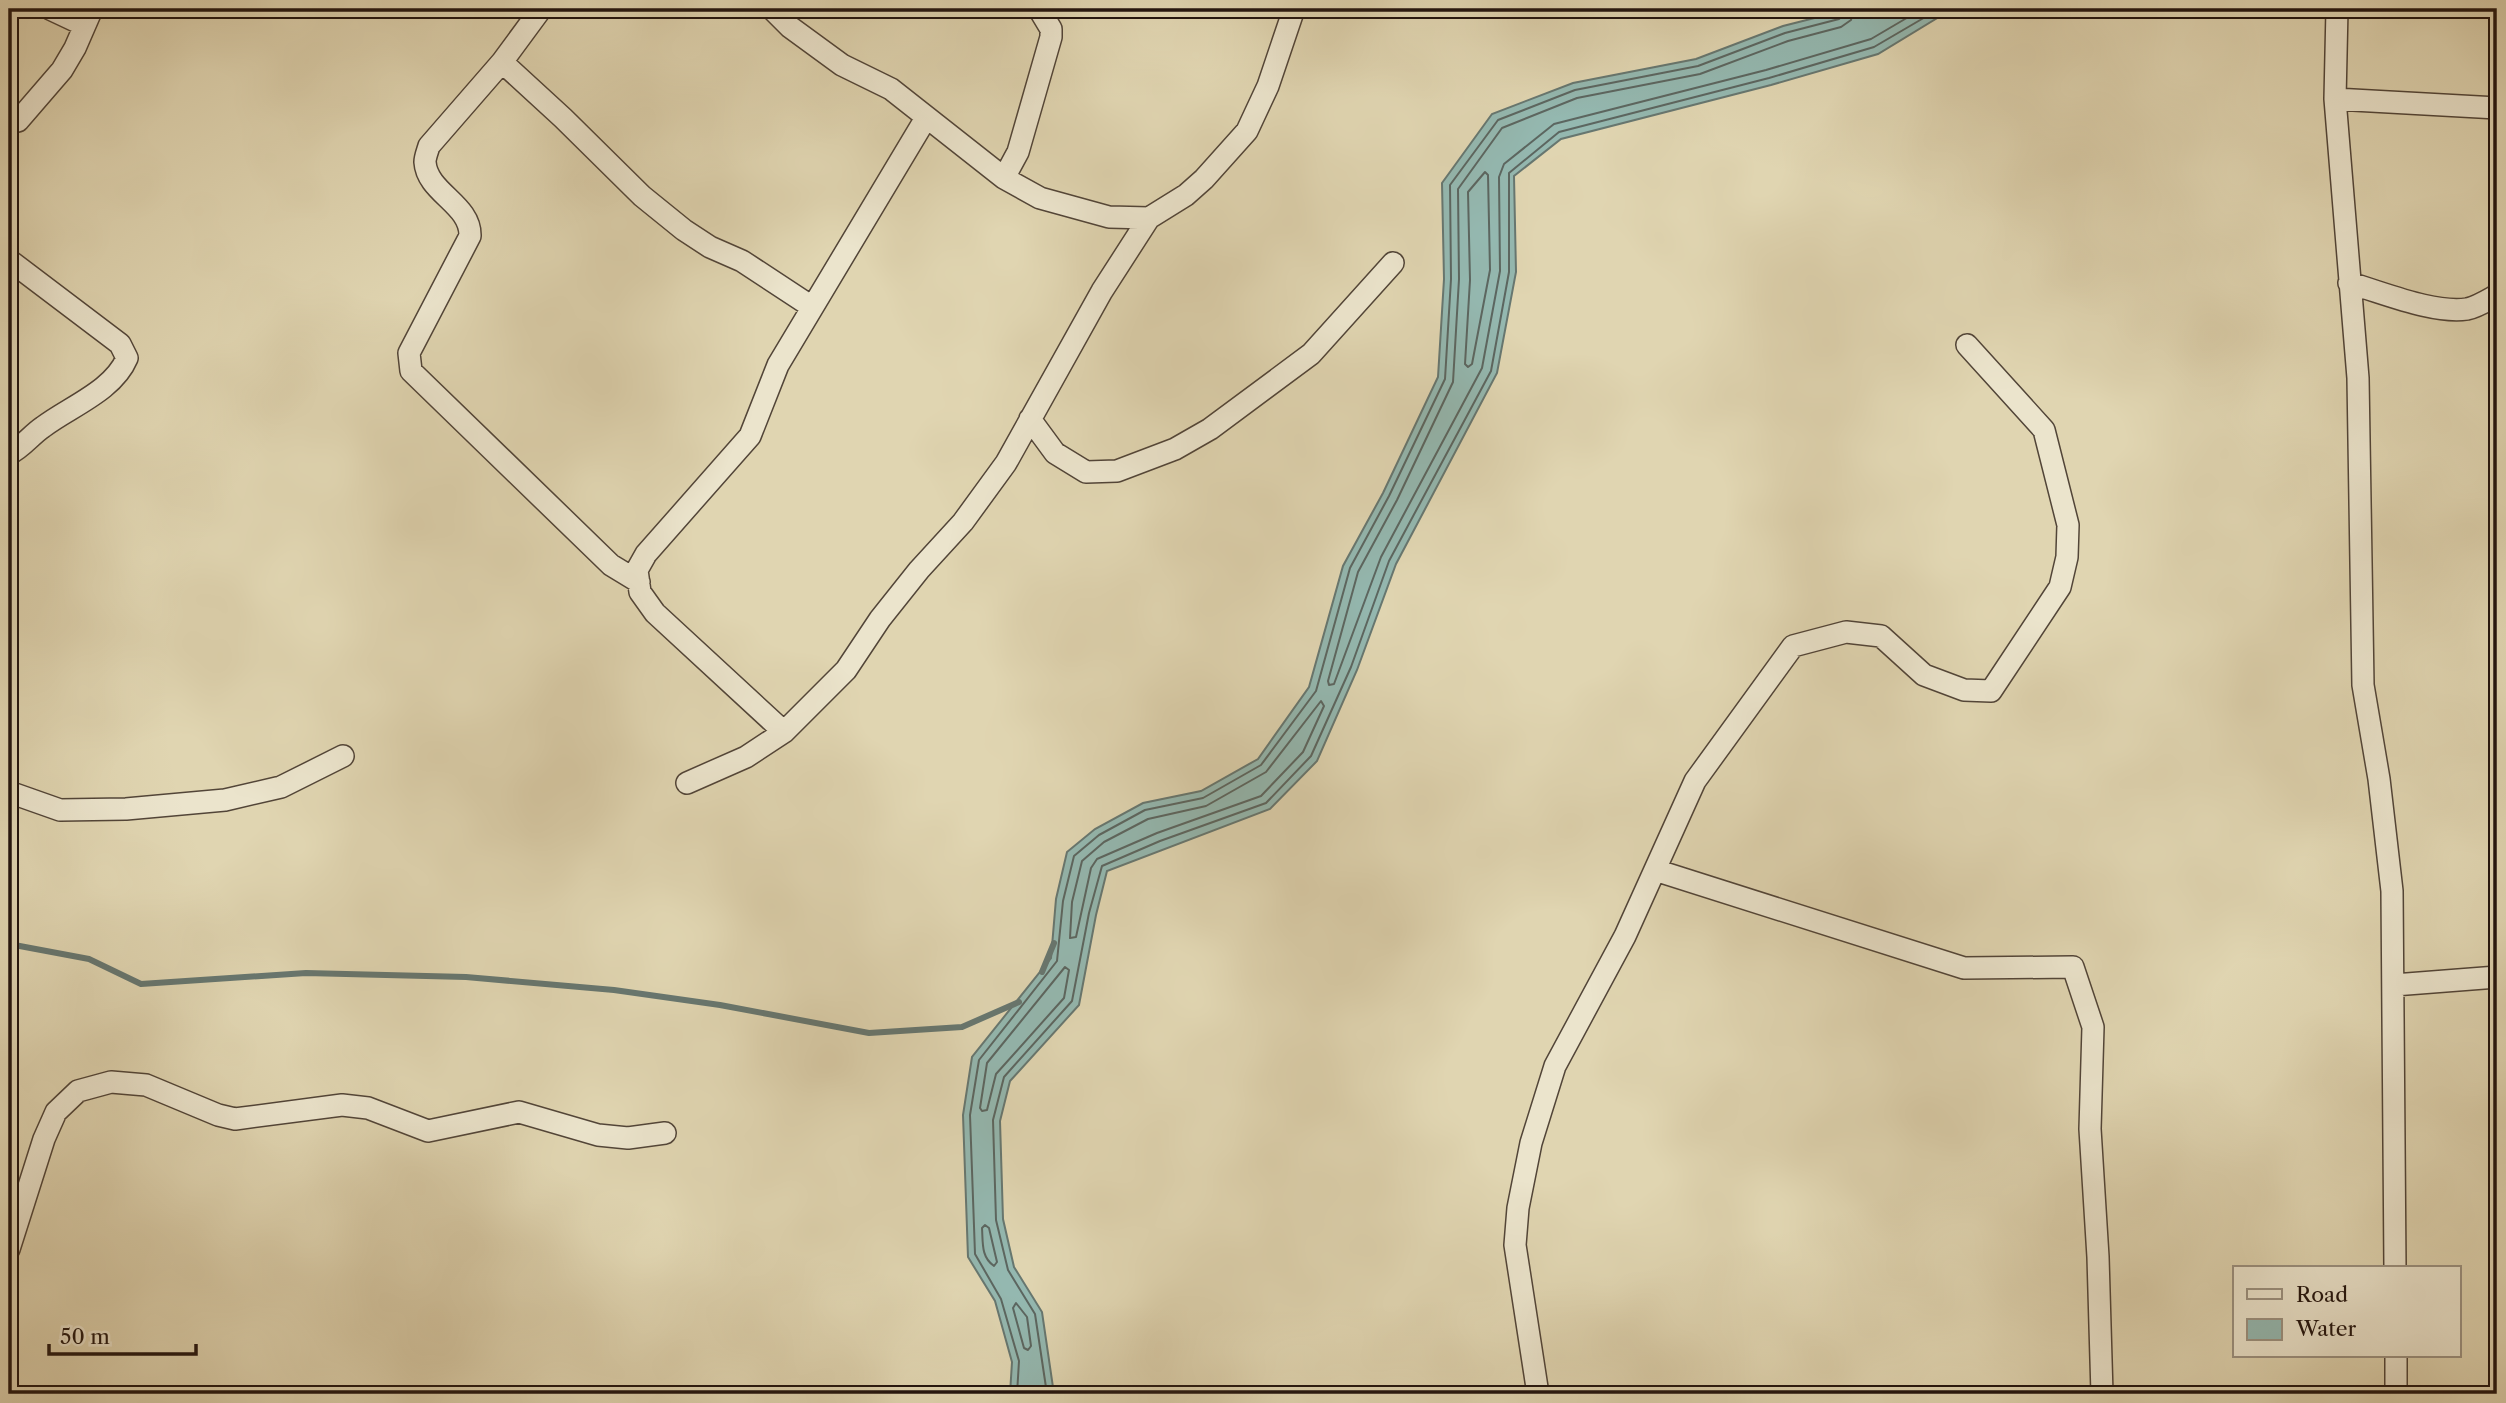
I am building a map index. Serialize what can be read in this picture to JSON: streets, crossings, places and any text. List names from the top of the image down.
{
  "legend": ["Road", "Water"],
  "scale_bar": "50 m"
}
